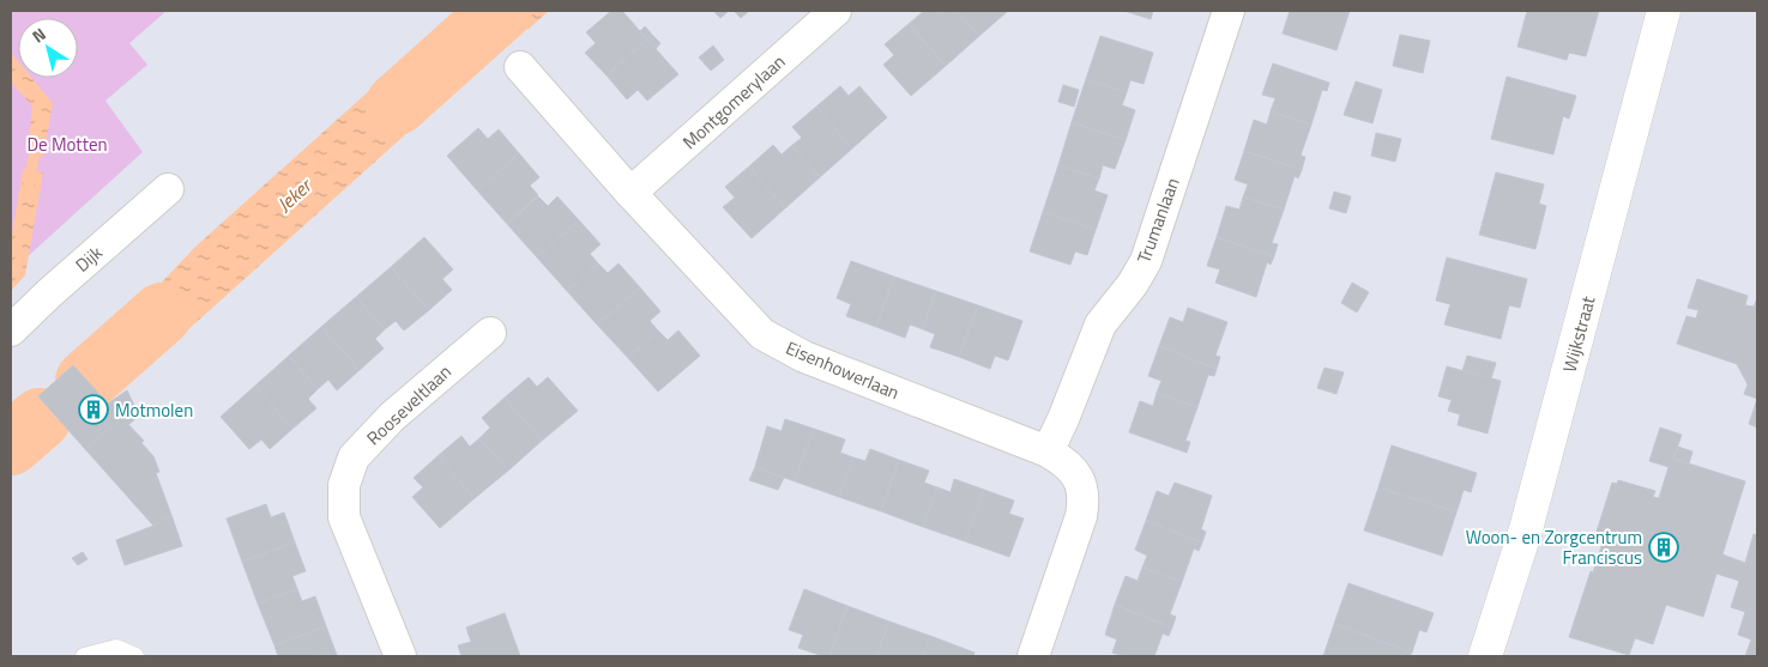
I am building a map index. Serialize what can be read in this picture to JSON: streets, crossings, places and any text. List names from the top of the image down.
{
  "streets": {
    "street": [
      "Montgomerylaan",
      "Trumanlaan",
      "Dijk",
      "Wijkstraat",
      "Eisenhowerlaan",
      "Rooseveltlaan"
    ]
  },
  "crossings": [
    ["Montgomerylaan", "Eisenhowerlaan"],
    ["Trumanlaan", "Eisenhowerlaan"]
  ],
  "water": ["Jeker"],
  "parks": ["De Motten"],
  "places": {
    "building": ["Motmolen", "Woon- en Zorgcentrum Franciscus"]
  },
  "north": "top left"
}
